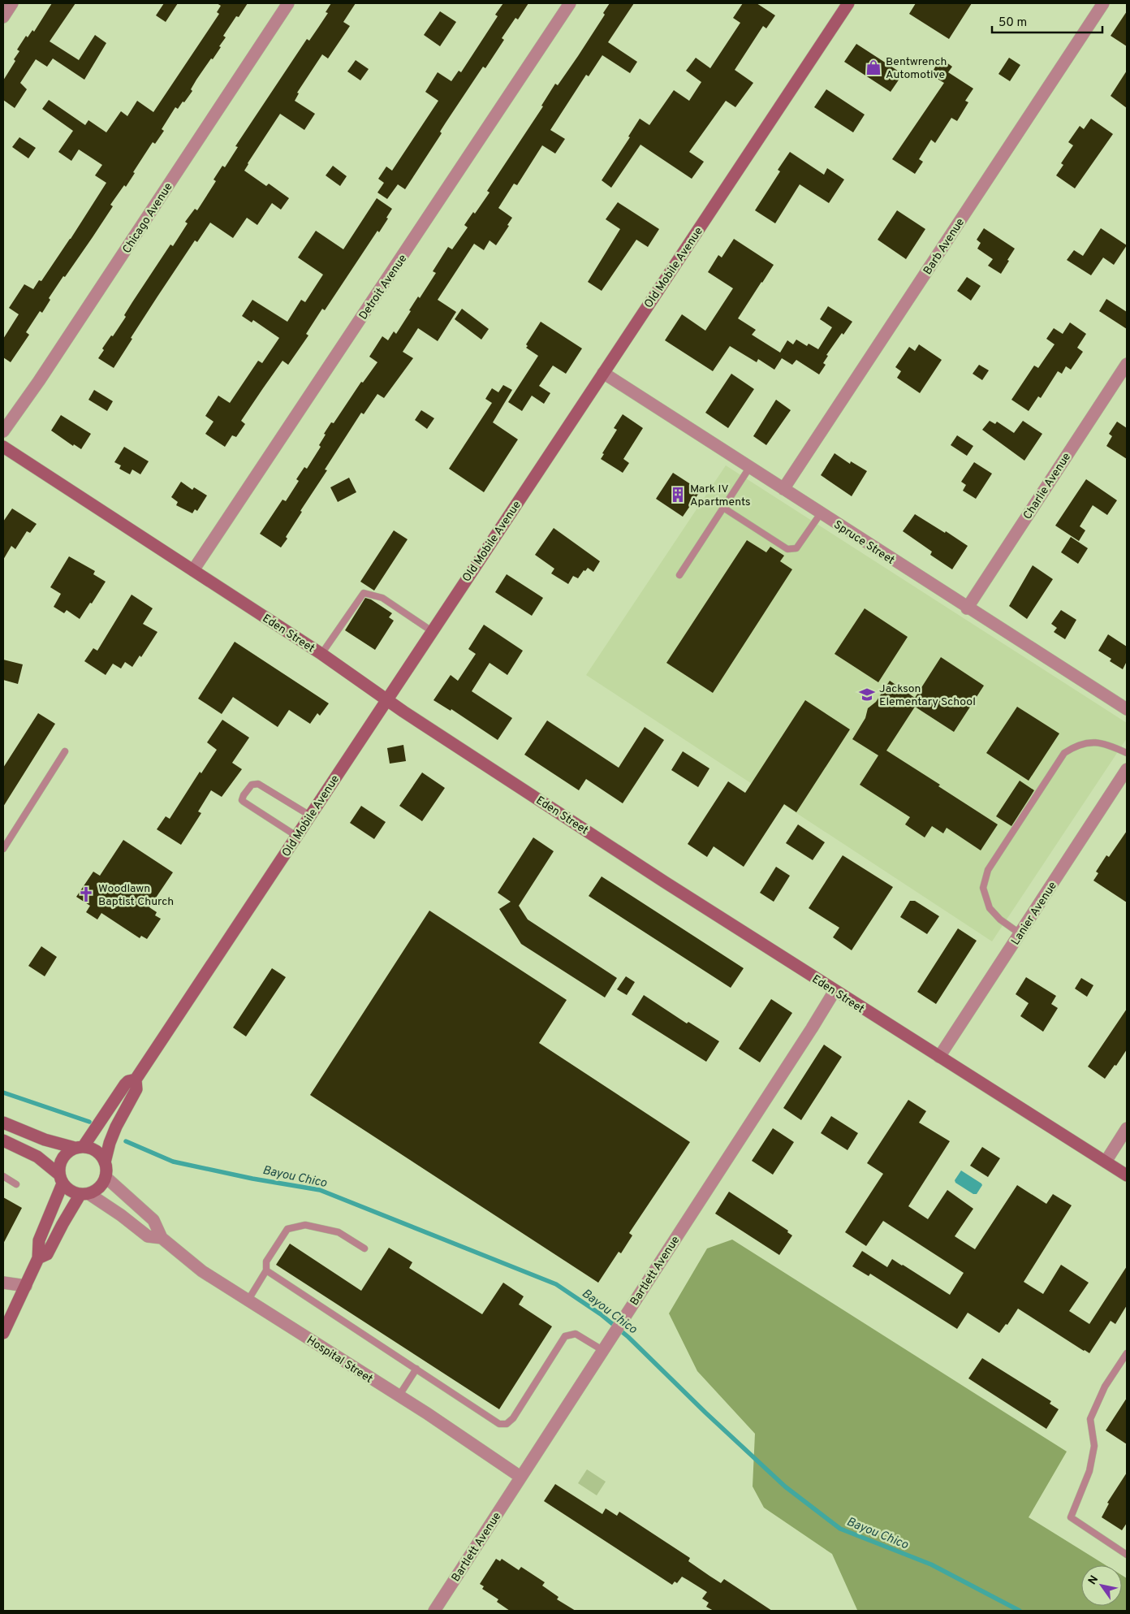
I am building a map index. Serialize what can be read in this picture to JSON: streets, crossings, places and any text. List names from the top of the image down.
{
  "streets": {
    "main road": ["Old Mobile Avenue", "Eden Street"],
    "street": [
      "Chicago Avenue",
      "Barb Avenue",
      "Detroit Avenue",
      "Charlie Avenue",
      "Spruce Street",
      "Lanier Avenue",
      "Bartlett Avenue",
      "Hospital Street"
    ]
  },
  "crossings": [
    ["Barb Avenue", "Spruce Street"],
    ["Old Mobile Avenue", "Spruce Street"],
    ["Old Mobile Avenue", "Eden Street"],
    ["Old Mobile Avenue", "Hospital Street"],
    ["Detroit Avenue", "Eden Street"],
    ["Charlie Avenue", "Spruce Street"],
    ["Eden Street", "Lanier Avenue"],
    ["Eden Street", "Bartlett Avenue"],
    ["Bartlett Avenue", "Hospital Street"]
  ],
  "water": ["Bayou Chico"],
  "places": {
    "shop": ["Bentwrench Automotive"],
    "building": ["Mark IV Apartments"],
    "school or university": ["Jackson Elementary School"],
    "church": ["Woodlawn Baptist Church"]
  },
  "scale_bar": "50 m",
  "north": "top left"
}
